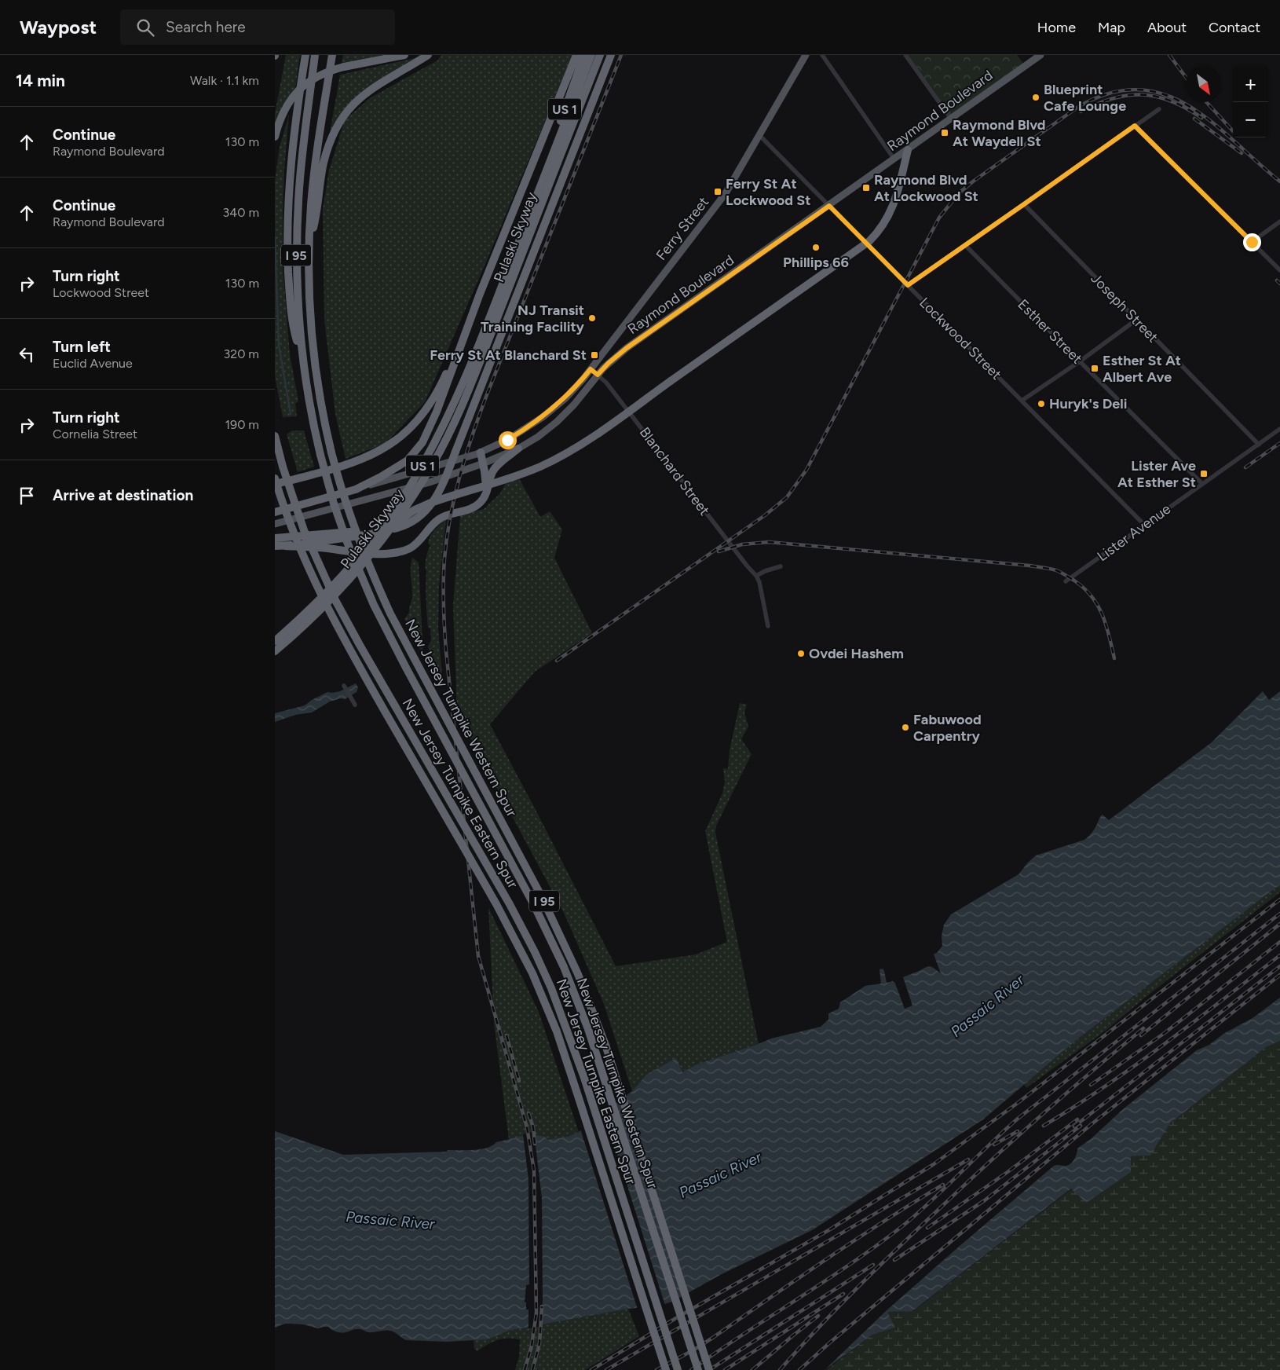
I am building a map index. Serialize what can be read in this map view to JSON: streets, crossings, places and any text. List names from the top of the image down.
{
  "streets": {
    "highway": [
      "US 1",
      "Pulaski Skyway",
      "I 95",
      "New Jersey Turnpike Western Spur",
      "New Jersey Turnpike Eastern Spur"
    ],
    "main road": ["Raymond Boulevard", "Ferry Street"],
    "street": [
      "Joseph Street",
      "Esther Street",
      "Lockwood Street",
      "Blanchard Street",
      "Lister Avenue"
    ]
  },
  "crossings": [
    ["US 1", "Pulaski Skyway"],
    ["Raymond Boulevard", "Lockwood Street"],
    ["Raymond Boulevard", "Blanchard Street"],
    ["Ferry Street", "Lockwood Street"],
    ["Ferry Street", "Blanchard Street"],
    ["Joseph Street", "Lister Avenue"],
    ["Esther Street", "Lister Avenue"],
    ["Lockwood Street", "Lister Avenue"]
  ],
  "water": ["Passaic River"],
  "places": {
    "other": [
      "Blueprint Cafe Lounge",
      "Phillips 66",
      "NJ Transit Training Facility",
      "Huryk's Deli",
      "Ovdei Hashem",
      "Fabuwood Carpentry"
    ],
    "transit": [
      "Raymond Blvd At Waydell St",
      "Raymond Blvd At Lockwood St",
      "Ferry St At Lockwood St",
      "Ferry St At Blanchard St",
      "Esther St At Albert Ave",
      "Lister Ave At Esther St"
    ]
  },
  "north": "bottom right",
  "page": {
    "header": "Waypost",
    "search": "Search here",
    "nav": [
      "Home",
      "Map",
      "About",
      "Contact"
    ],
    "heading": ["14 min", "Walk · 1.1 km"],
    "map_buttons": ["+", "−"],
    "list": [
      ["Continue", "Raymond Boulevard", "130 m"],
      ["Continue", "Raymond Boulevard", "340 m"],
      ["Turn right", "Lockwood Street", "130 m"],
      ["Turn left", "Euclid Avenue", "320 m"],
      ["Turn right", "Cornelia Street", "190 m"],
      "Arrive at destination"
    ]
  }
}
